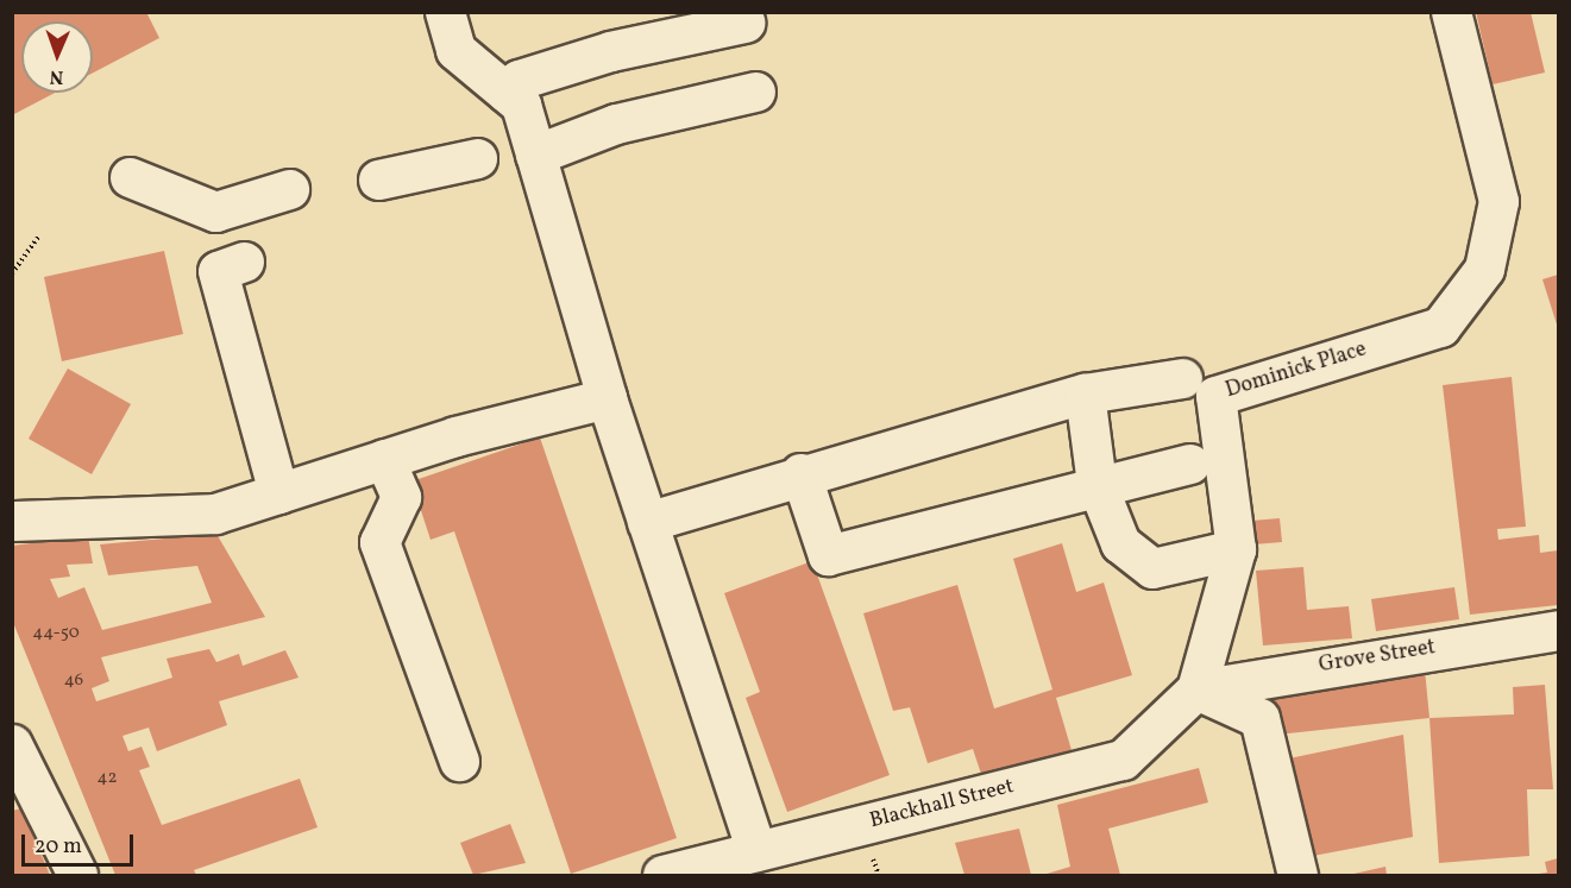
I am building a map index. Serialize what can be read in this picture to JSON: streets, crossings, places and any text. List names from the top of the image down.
{
  "streets": {
    "street": ["Dominick Place", "Grove Street", "Blackhall Street"]
  },
  "crossings": [
    ["Dominick Place", "Grove Street"],
    ["Dominick Place", "Blackhall Street"],
    ["Grove Street", "Blackhall Street"]
  ],
  "house_numbers": ["44-50", "46", "42"],
  "scale_bar": "20 m",
  "north": "bottom"
}
